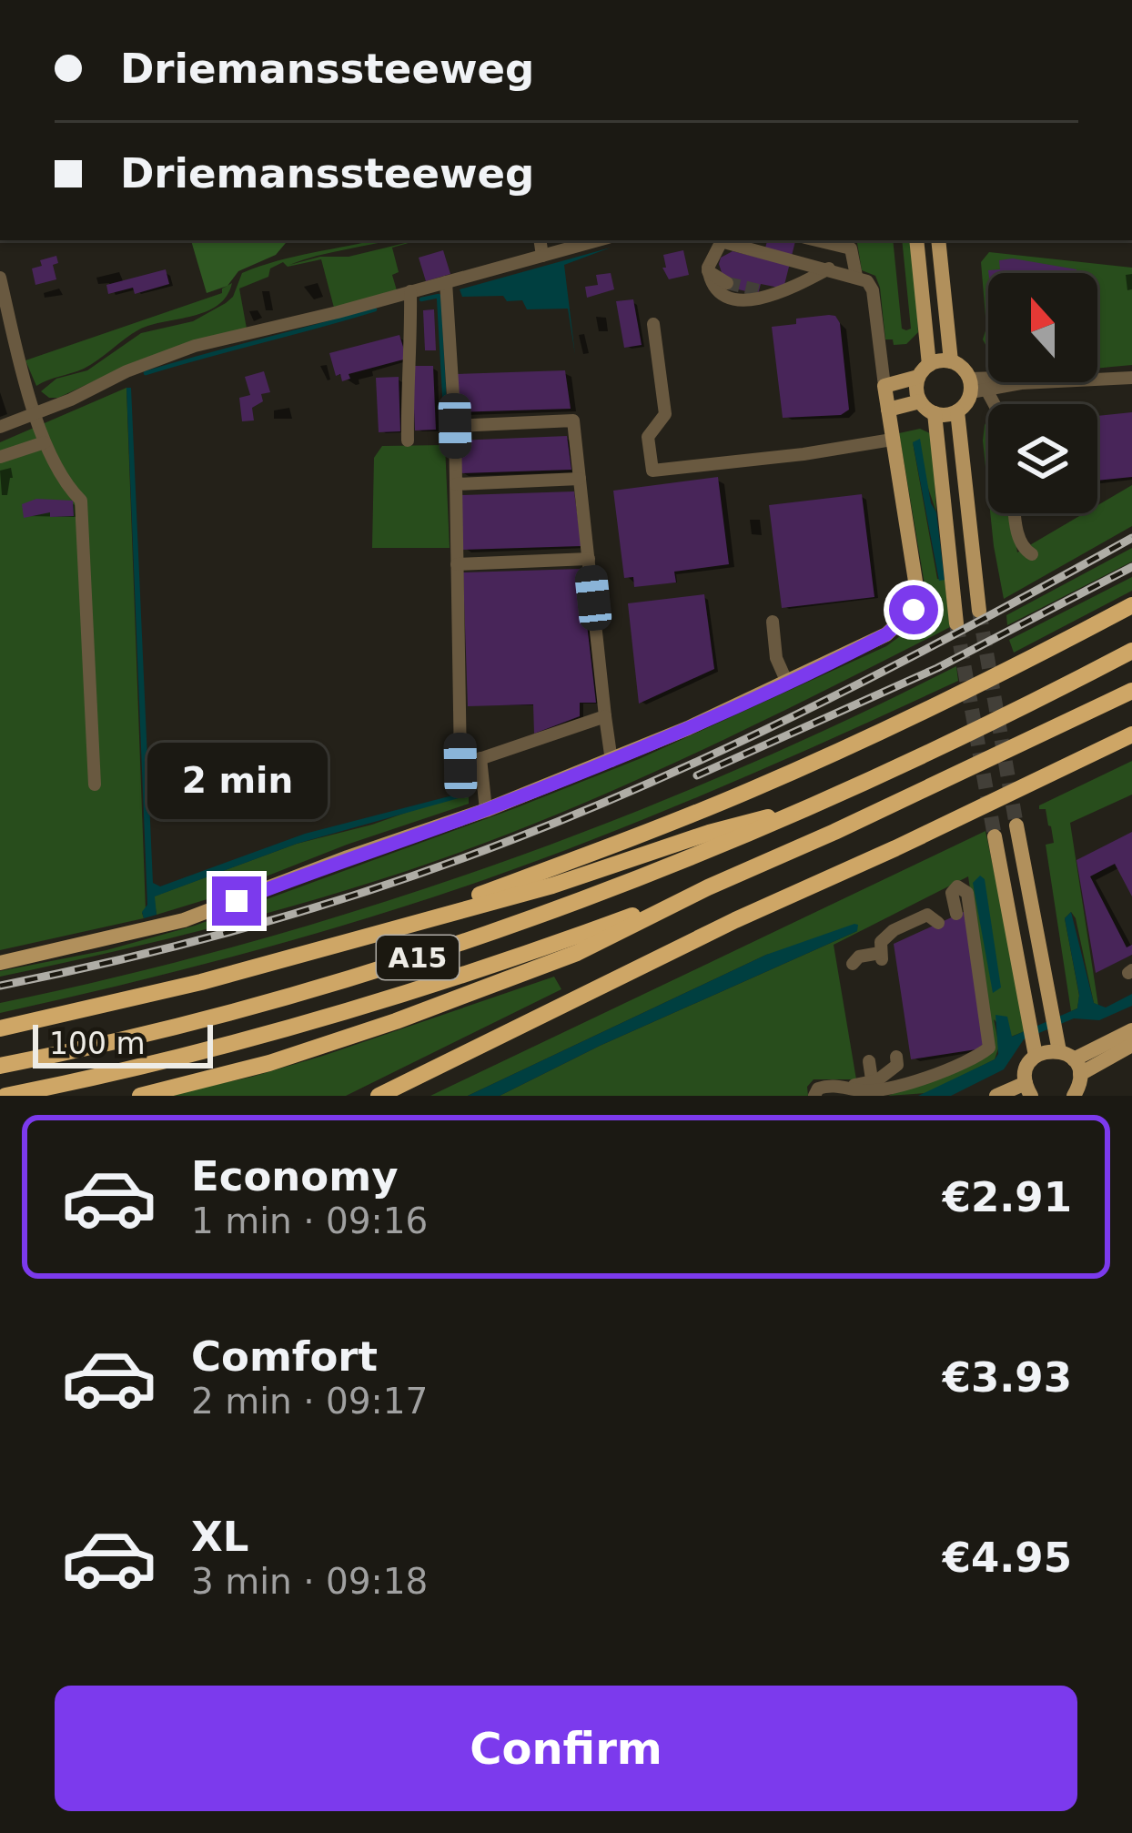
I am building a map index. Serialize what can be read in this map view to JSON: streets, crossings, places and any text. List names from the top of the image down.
{
  "streets": {
    "highway": ["A15"]
  },
  "scale_bar": "100 m",
  "north": "top",
  "page": {
    "banner": ["Driemanssteeweg", "Driemanssteeweg"],
    "bubble": "2 min",
    "scale": "100 m",
    "list": [
      {
        "name": "Economy",
        "note": "1 min · 09:16",
        "value": "€2.91"
      },
      {
        "name": "Comfort",
        "note": "2 min · 09:17",
        "value": "€3.93"
      },
      {
        "name": "XL",
        "note": "3 min · 09:18",
        "value": "€4.95"
      }
    ],
    "buttons": "Confirm"
  }
}
